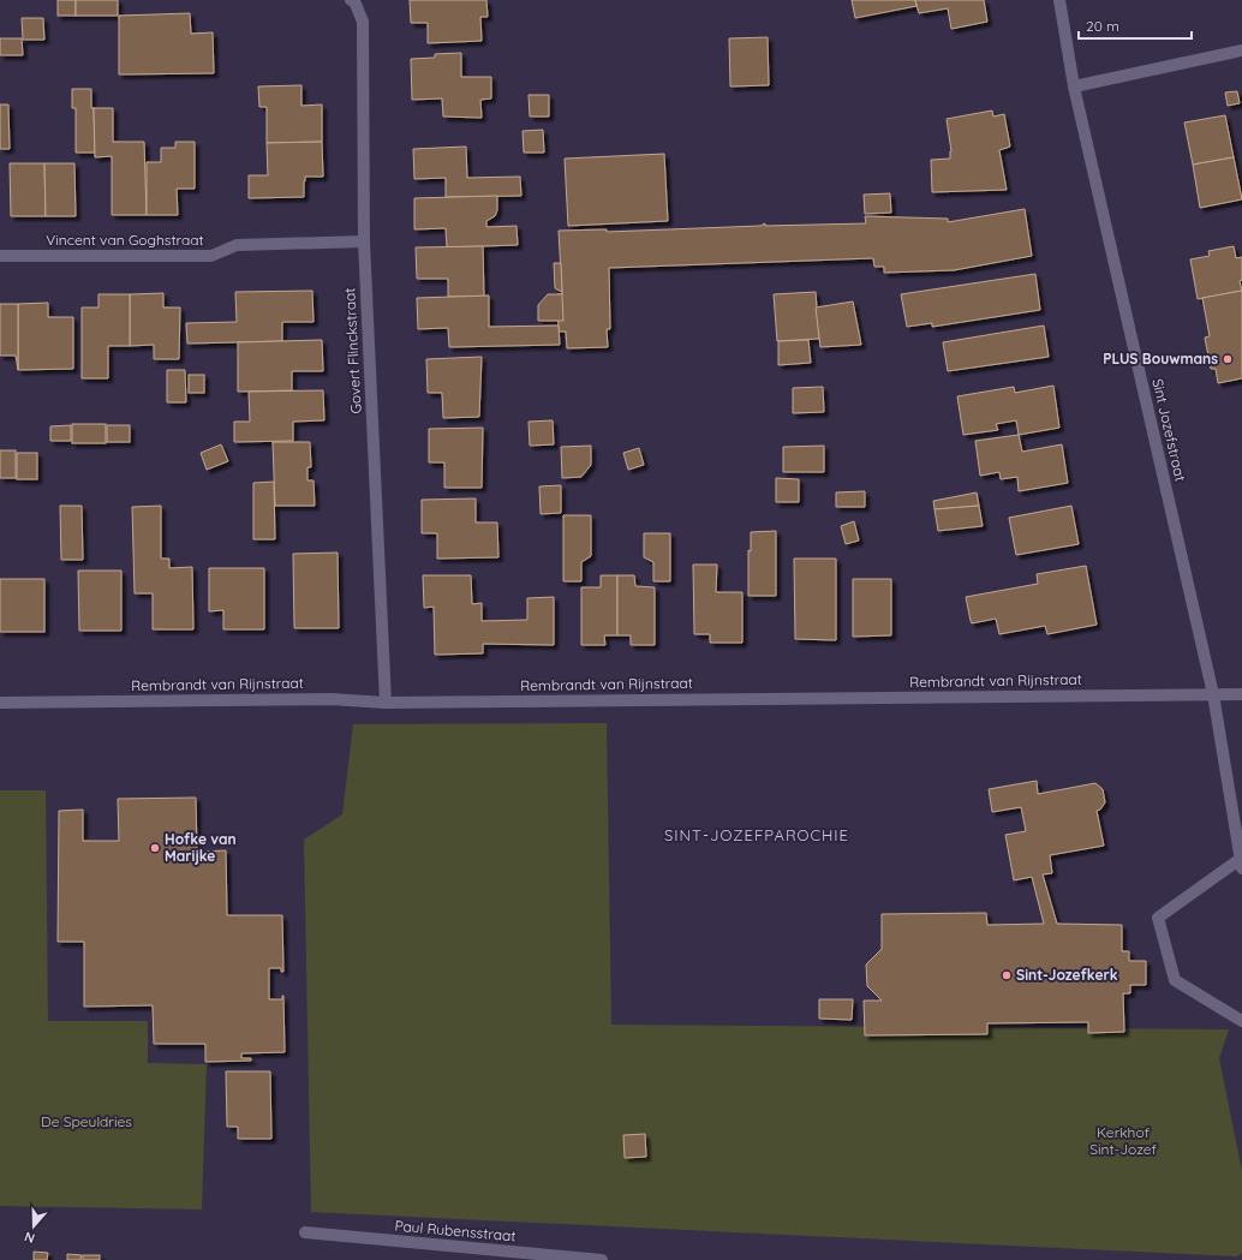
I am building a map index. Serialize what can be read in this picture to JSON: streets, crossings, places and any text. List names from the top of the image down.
{
  "streets": {
    "street": [
      "Vincent van Goghstraat",
      "Govert Flinckstraat",
      "Sint Jozefstraat",
      "Rembrandt van Rijnstraat",
      "Paul Rubensstraat"
    ]
  },
  "crossings": [
    ["Vincent van Goghstraat", "Govert Flinckstraat"],
    ["Govert Flinckstraat", "Rembrandt van Rijnstraat"],
    ["Sint Jozefstraat", "Rembrandt van Rijnstraat"]
  ],
  "districts": ["SINT-JOZEFPAROCHIE"],
  "parks": ["De Speuldries", "Kerkhof Sint-Jozef"],
  "places": ["PLUS Bouwmans", "Hofke van Marijke", "Sint-Jozefkerk"],
  "scale_bar": "20 m",
  "north": "bottom"
}
